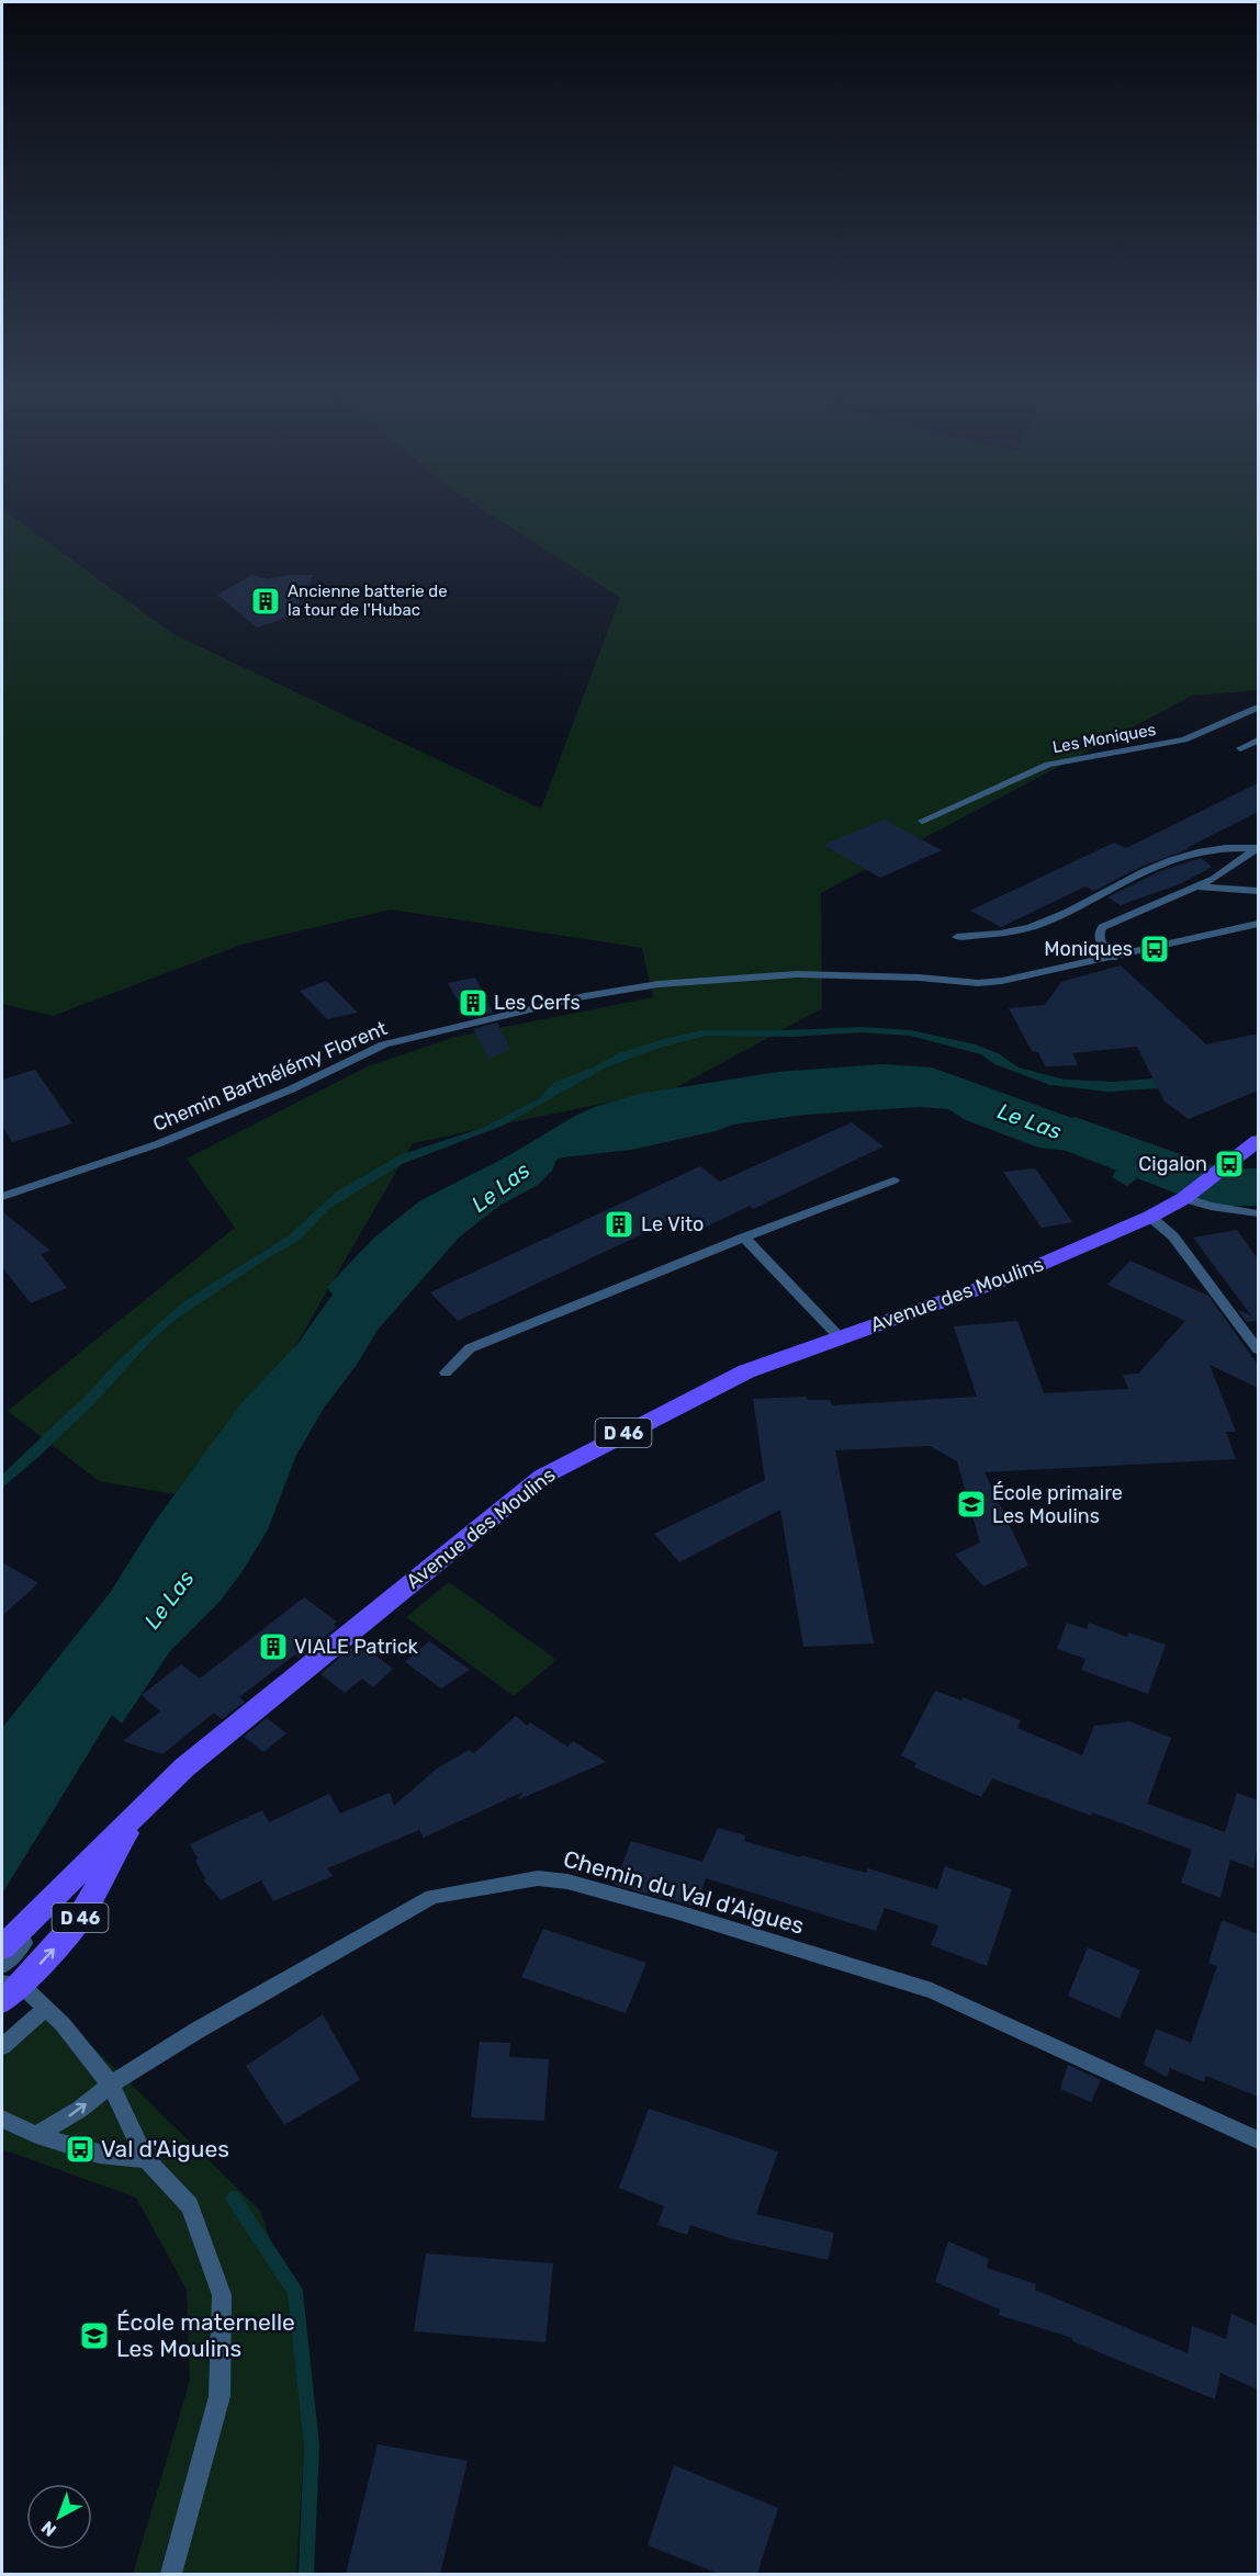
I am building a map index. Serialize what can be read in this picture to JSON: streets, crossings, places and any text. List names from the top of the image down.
{
  "streets": {
    "main road": ["Avenue des Moulins", "D 46"],
    "street": ["Les Moniques", "Chemin Barthélémy Florent", "Chemin du Val d'Aigues"]
  },
  "crossings": [
    ["Avenue des Moulins", "D 46"]
  ],
  "water": ["Le Las"],
  "places": {
    "building": [
      "Ancienne batterie de la tour de l'Hubac",
      "Les Cerfs",
      "Le Vito",
      "VIALE Patrick"
    ],
    "bus stop": ["Moniques", "Cigalon", "Val d'Aigues"],
    "school or university": ["École primaire Les Moulins", "École maternelle Les Moulins"]
  },
  "north": "bottom left"
}
